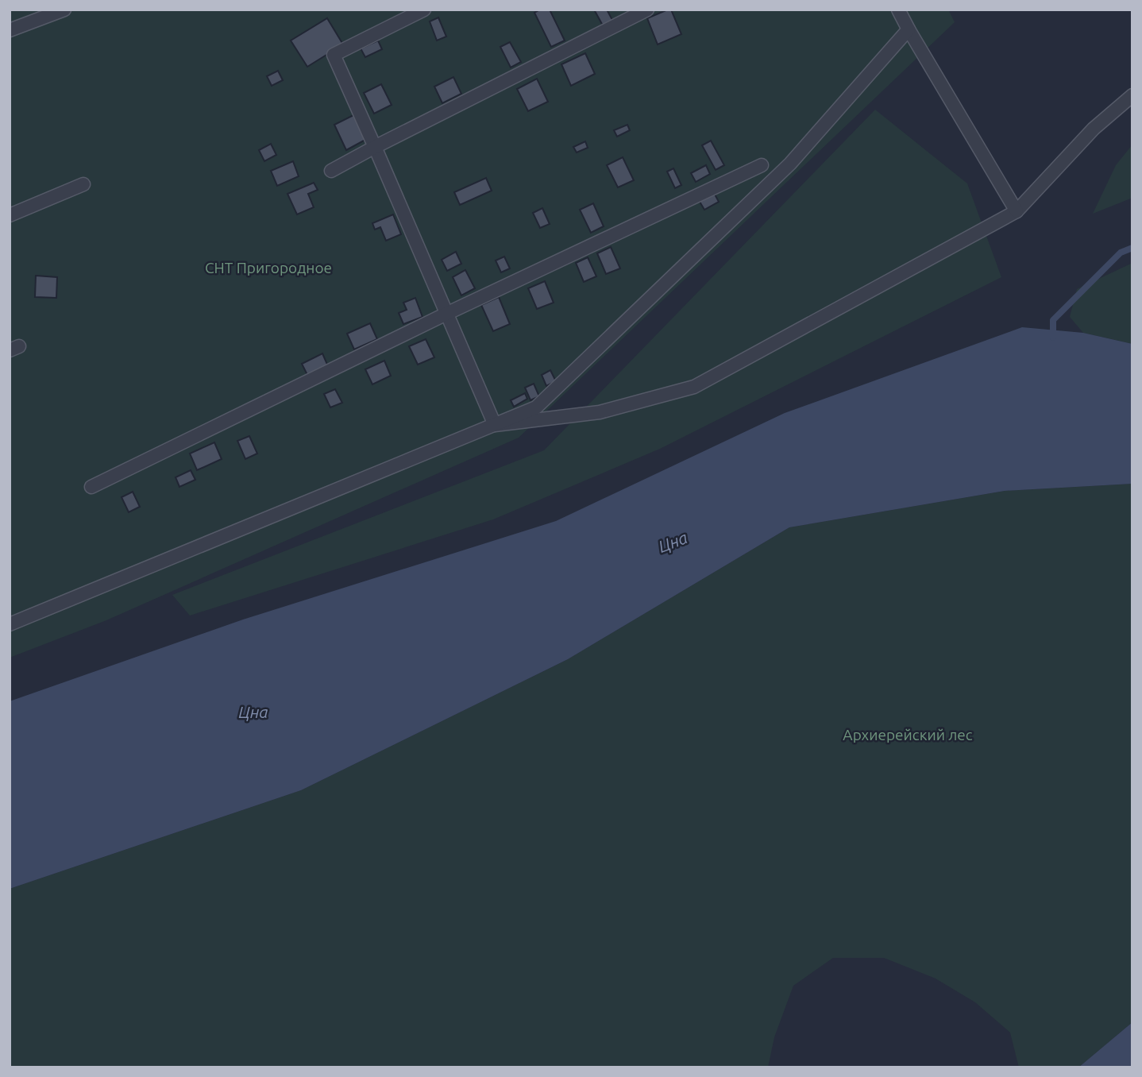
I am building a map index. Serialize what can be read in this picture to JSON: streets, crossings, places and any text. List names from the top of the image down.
{
  "water": ["Цна"],
  "parks": ["СНТ Пригородное", "Архиерейский лес"]
}
